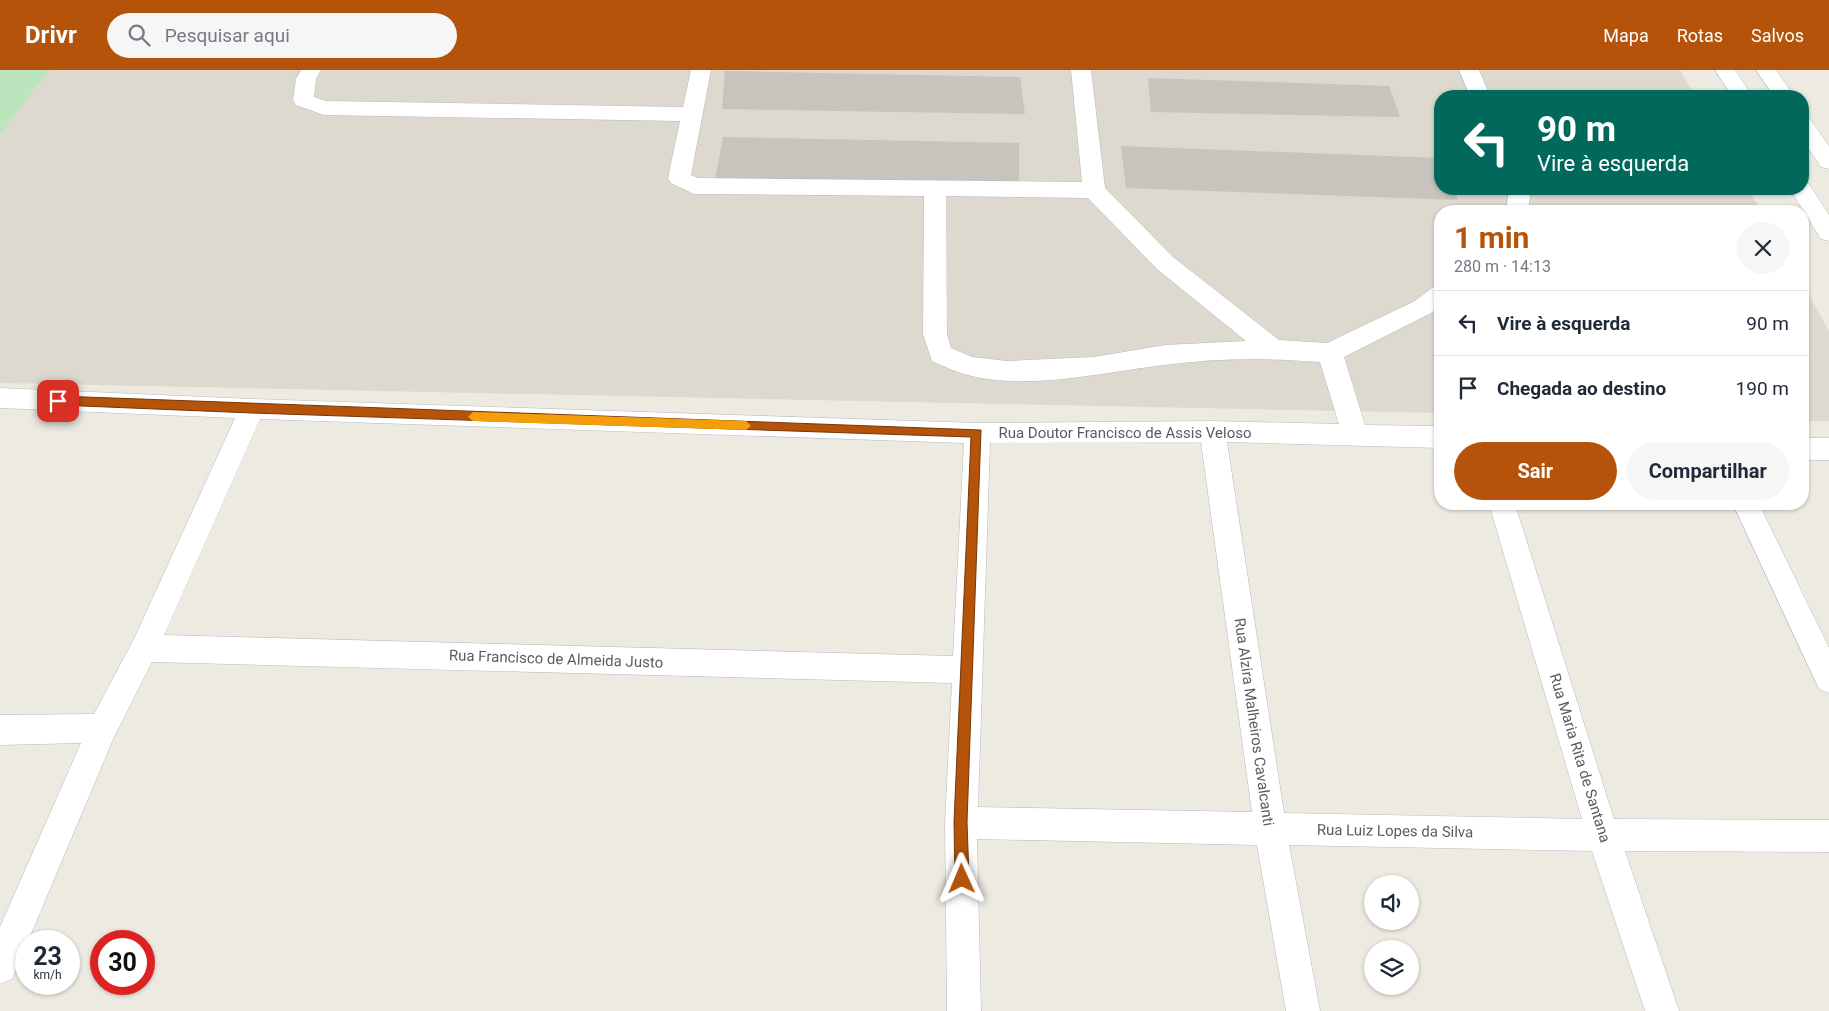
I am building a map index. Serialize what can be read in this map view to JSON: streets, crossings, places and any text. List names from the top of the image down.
{
  "streets": {
    "street": [
      "Rua Doutor Francisco de Assis Veloso",
      "Rua Francisco de Almeida Justo",
      "Rua Alzira Malheiros Cavalcanti",
      "Rua Maria Rita de Santana",
      "Rua Luiz Lopes da Silva"
    ]
  },
  "crossings": [
    ["Rua Doutor Francisco de Assis Veloso", "Rua Alzira Malheiros Cavalcanti"],
    ["Rua Alzira Malheiros Cavalcanti", "Rua Luiz Lopes da Silva"],
    ["Rua Maria Rita de Santana", "Rua Luiz Lopes da Silva"]
  ],
  "page": {
    "header": "Drivr",
    "search": "Pesquisar aqui",
    "nav": ["Mapa", "Rotas", "Salvos"],
    "turn": ["90 m", "Vire à esquerda"],
    "heading": ["1 min", "280 m · 14:13"],
    "list": [
      {
        "name": "Vire à esquerda",
        "value": "90 m"
      },
      {
        "name": "Chegada ao destino",
        "value": "190 m"
      }
    ],
    "buttons": ["Sair", "Compartilhar"],
    "speed": "23 km/h",
    "limit": "30"
  }
}
